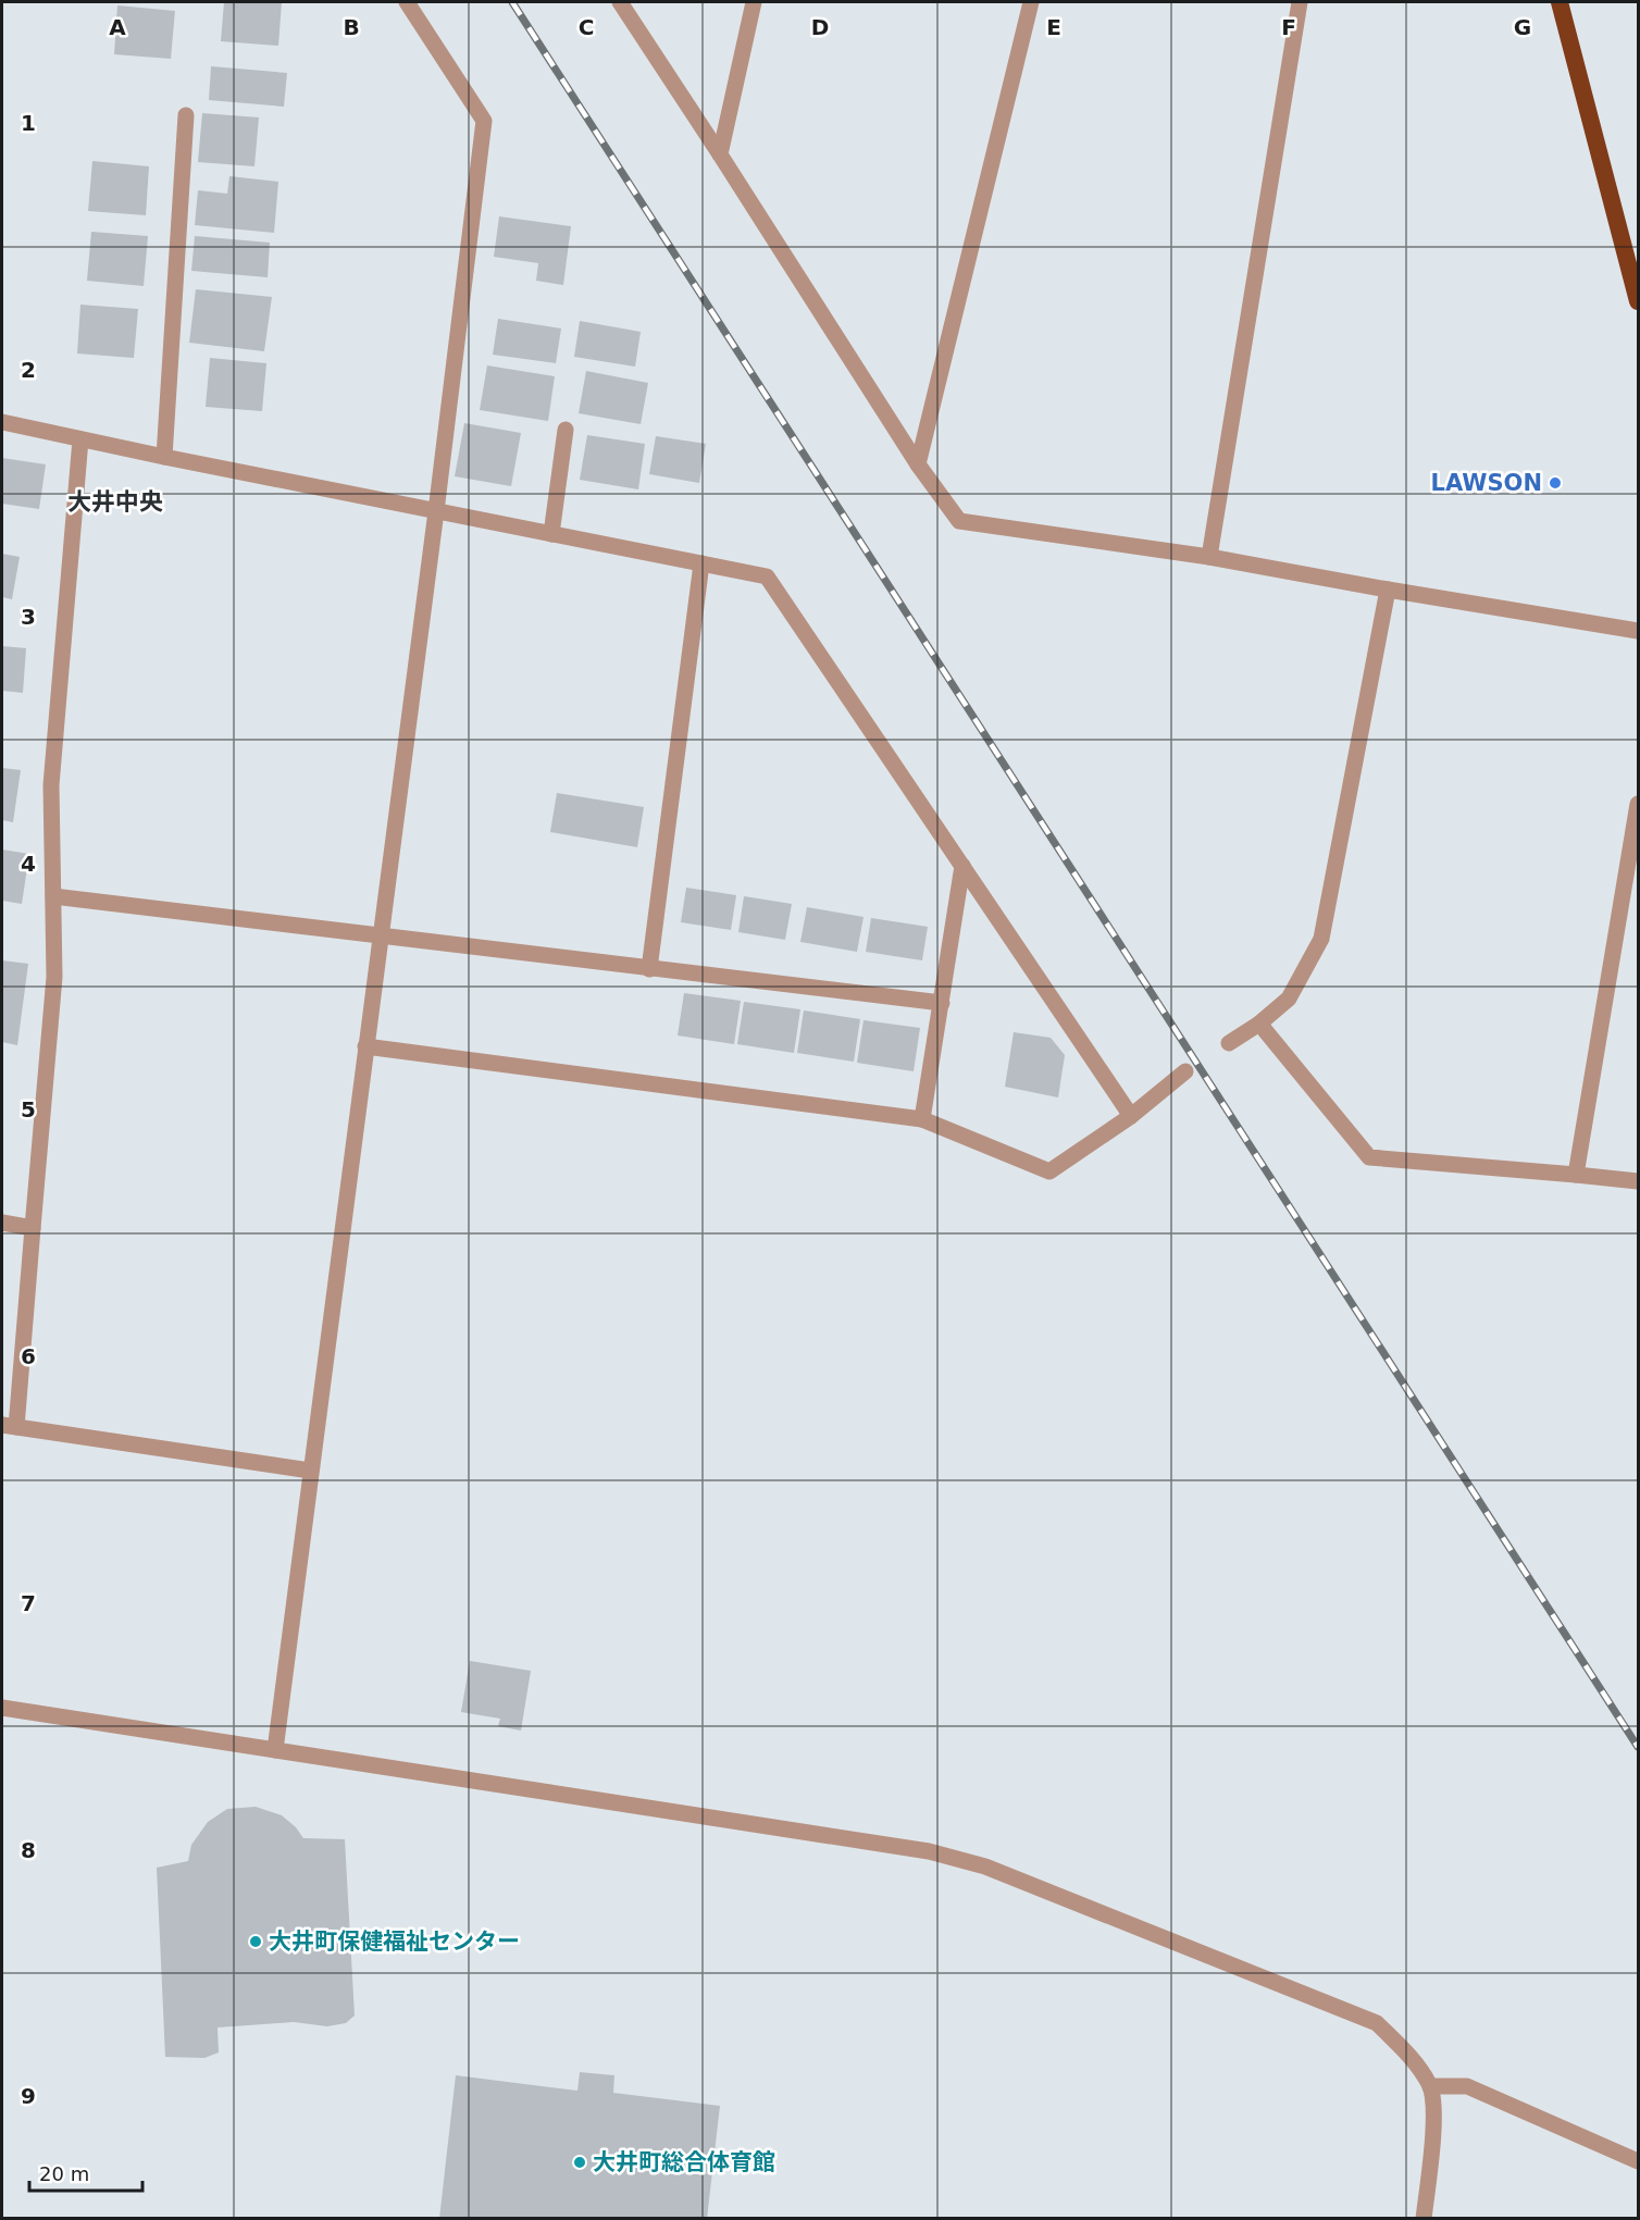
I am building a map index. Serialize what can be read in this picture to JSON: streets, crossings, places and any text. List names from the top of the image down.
{
  "districts": ["大井中央"],
  "places": ["LAWSON", "大井町保健福祉センター", "大井町総合体育館"],
  "scale_bar": "20 m",
  "grid": {
    "columns": [
      "A",
      "B",
      "C",
      "D",
      "E",
      "F",
      "G"
    ],
    "rows": [
      "1",
      "2",
      "3",
      "4",
      "5",
      "6",
      "7",
      "8",
      "9"
    ]
  }
}
